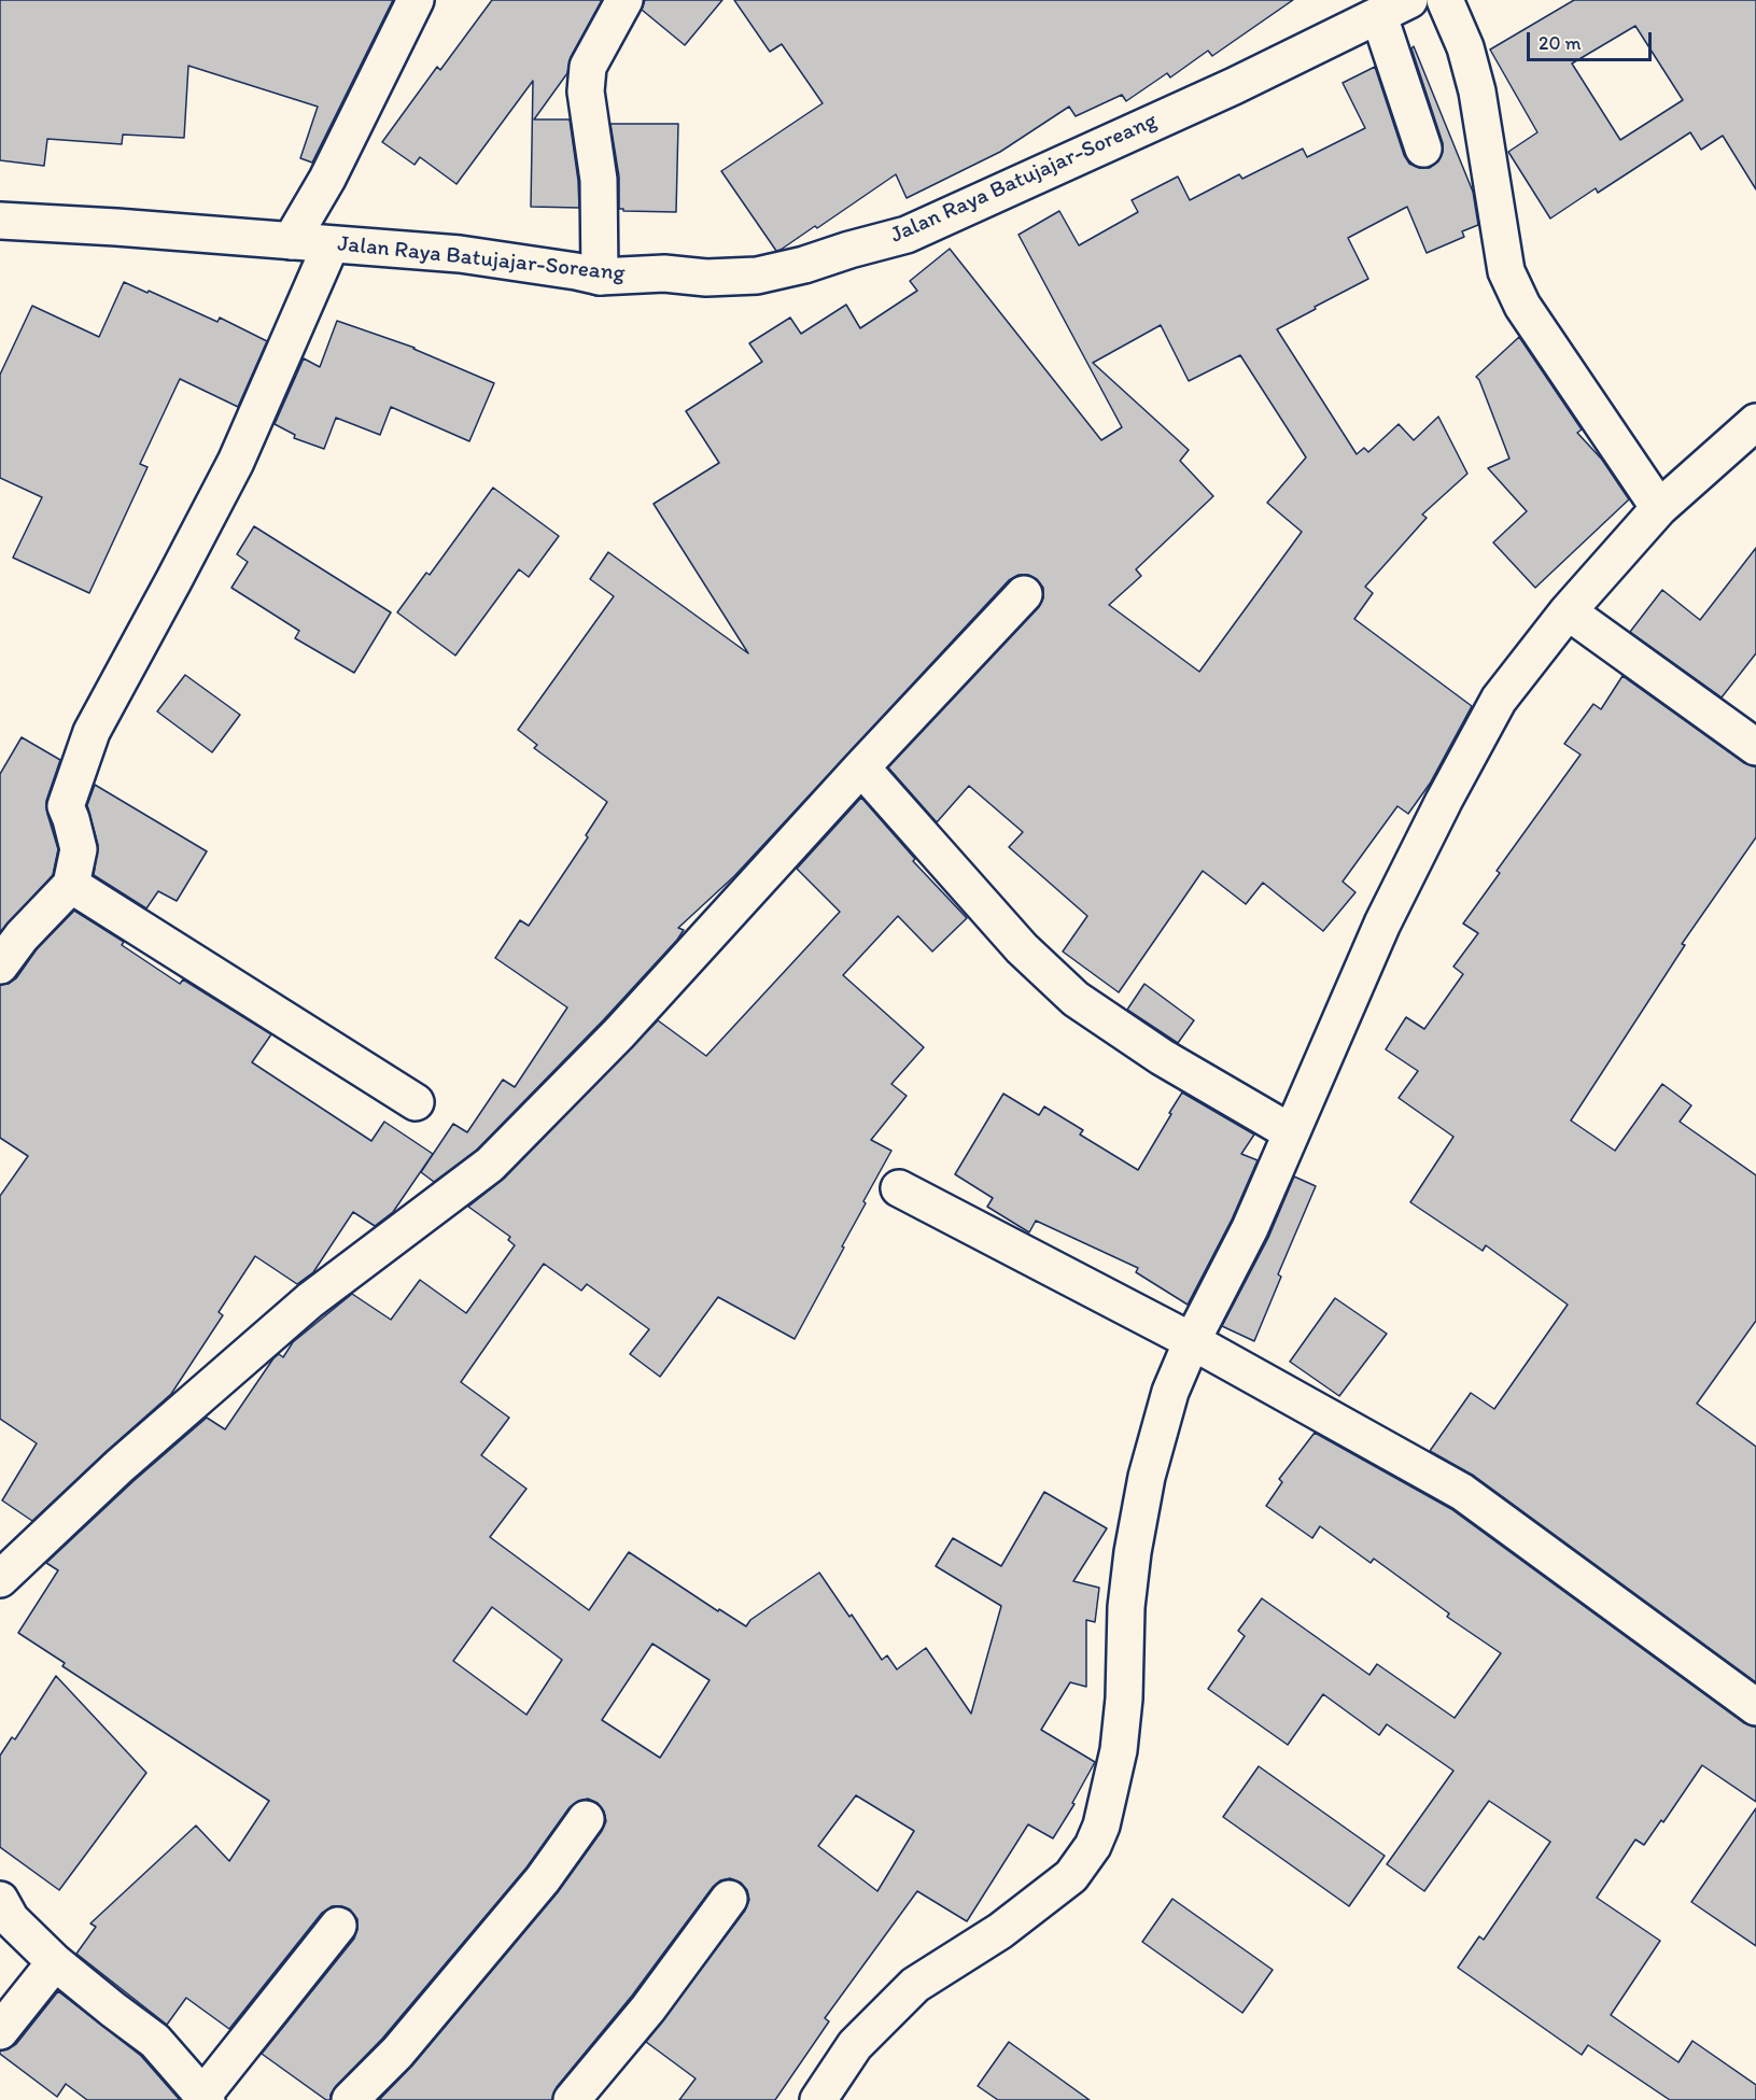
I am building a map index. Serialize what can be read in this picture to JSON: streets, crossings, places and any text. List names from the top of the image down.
{
  "streets": {
    "main road": ["Jalan Raya Batujajar-Soreang"]
  },
  "scale_bar": "20 m"
}
